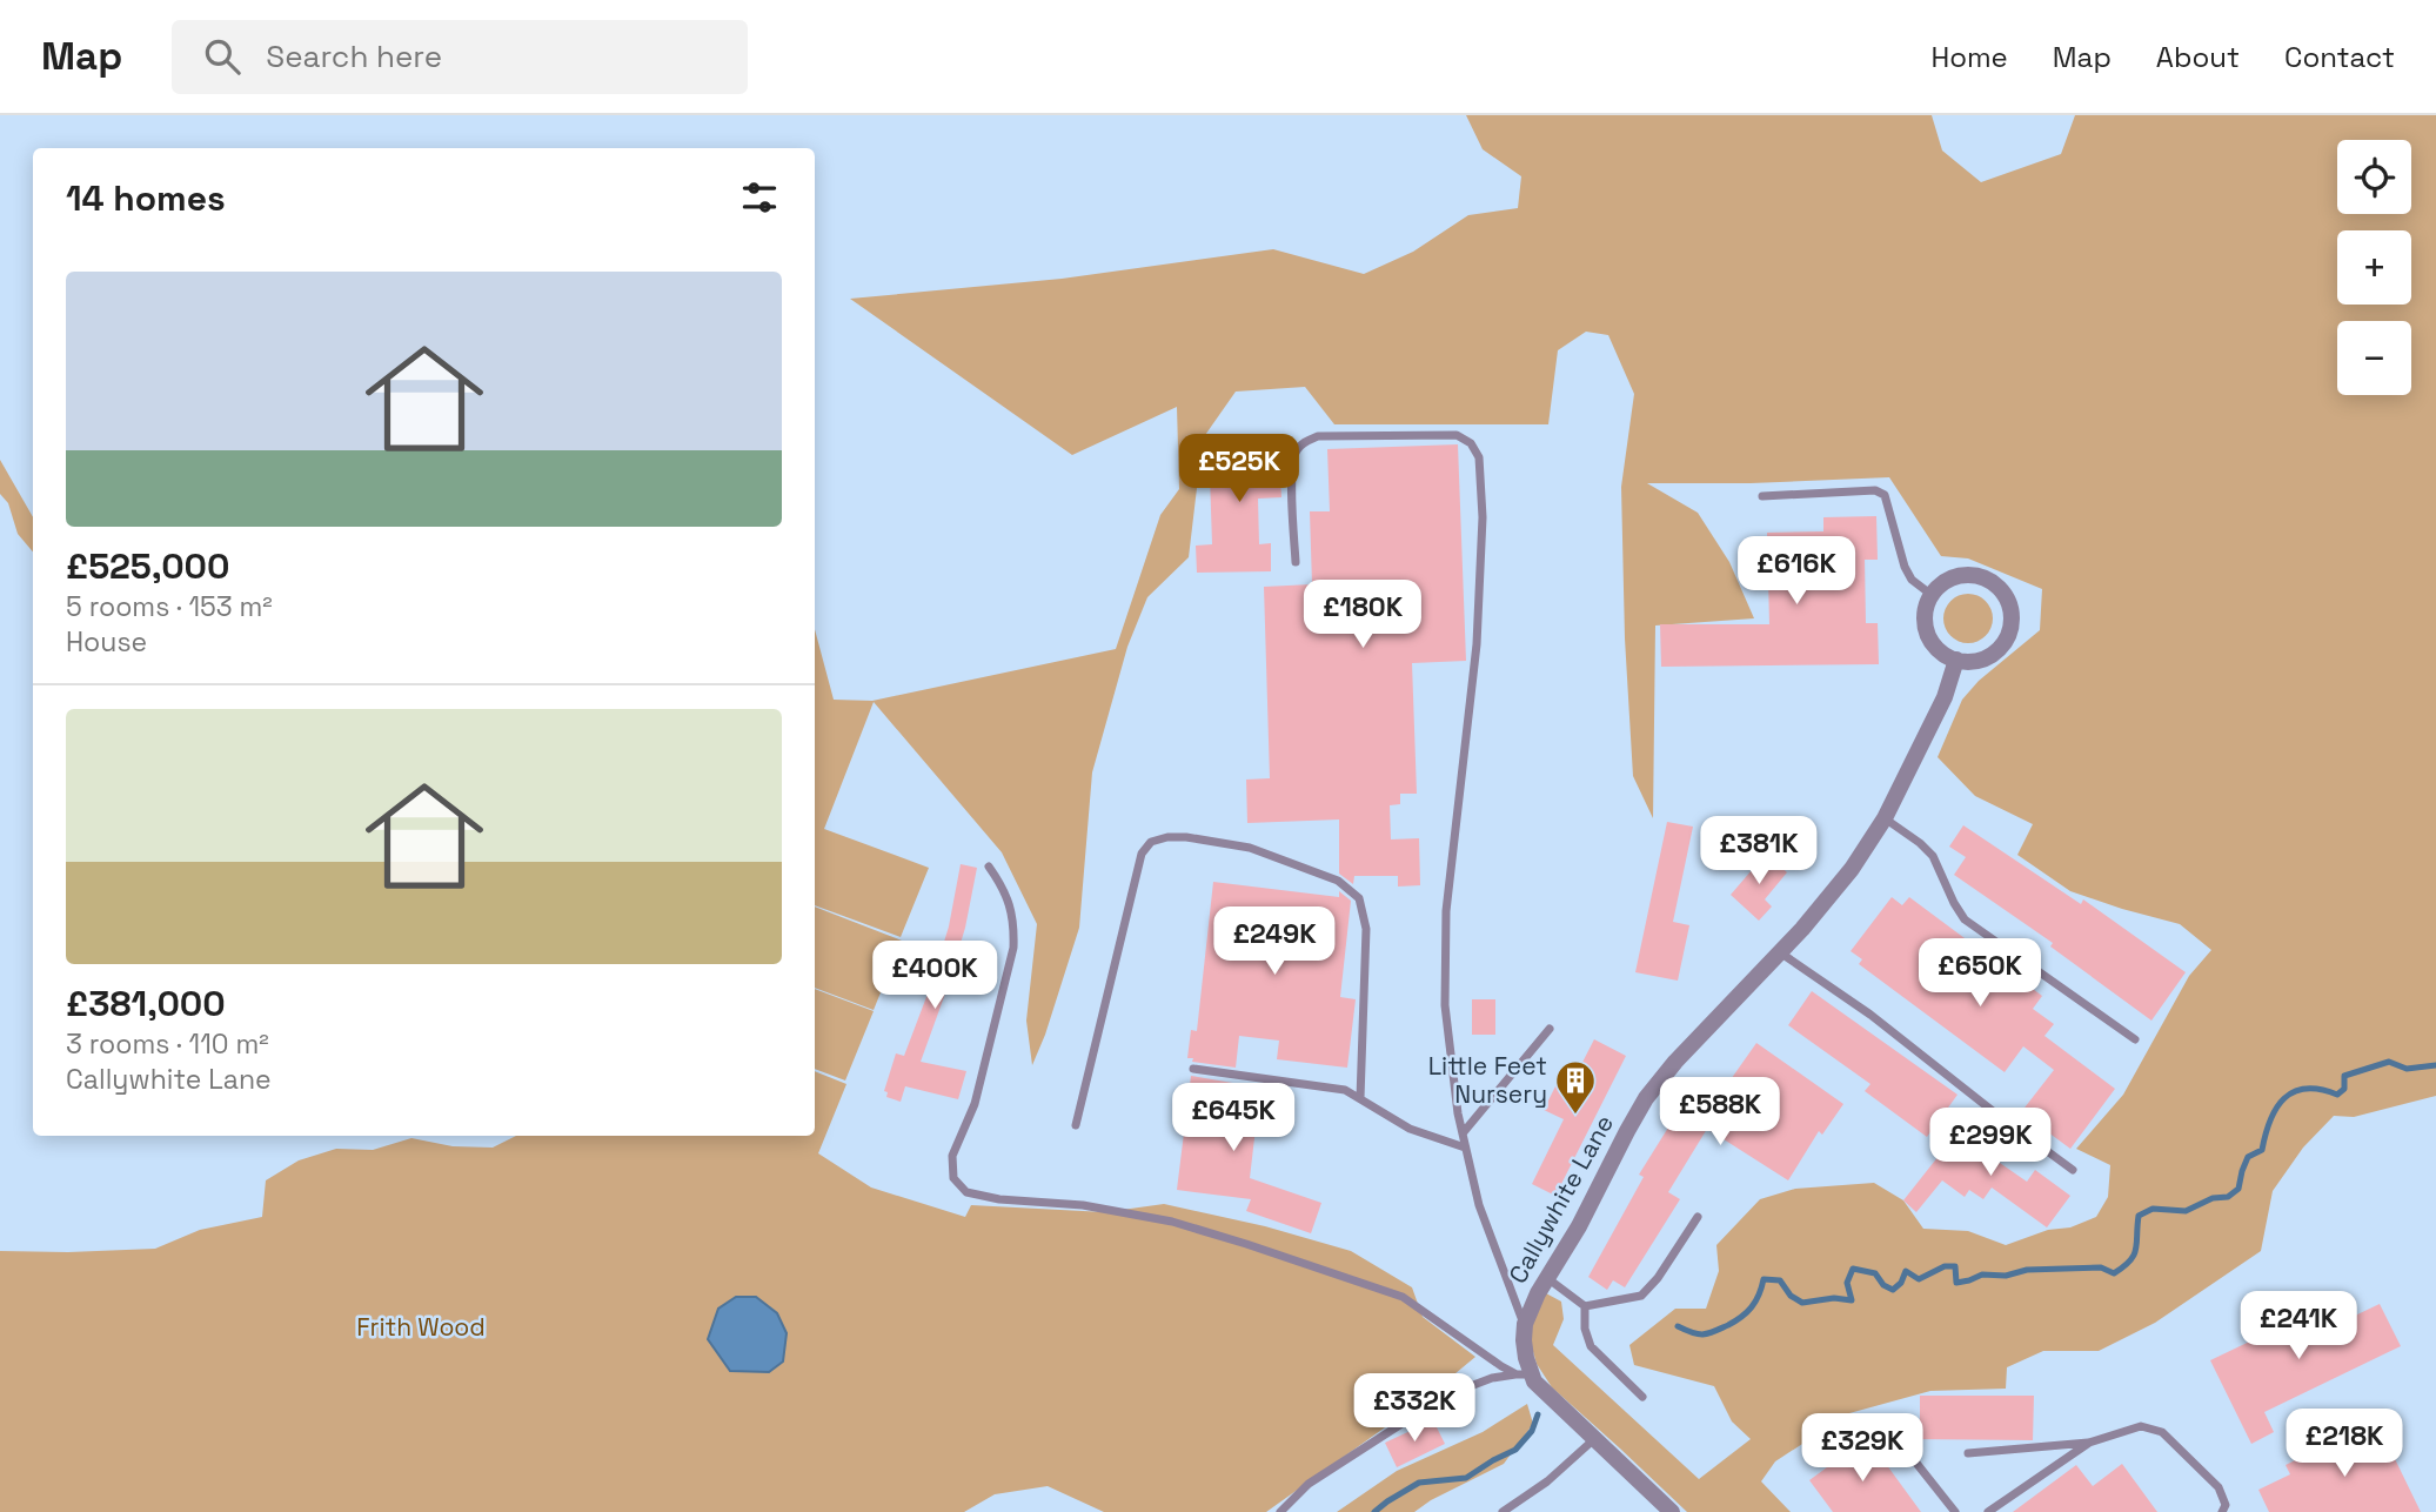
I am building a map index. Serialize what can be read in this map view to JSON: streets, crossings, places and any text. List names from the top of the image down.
{
  "streets": {
    "street": ["Callywhite Lane"]
  },
  "parks": ["Frith Wood"],
  "places": {
    "building": ["Little Feet Nursery"]
  },
  "page": {
    "header": "Map",
    "search": "Search here",
    "nav": [
      "Home",
      "Map",
      "About",
      "Contact"
    ],
    "map_buttons": ["+", "−"],
    "heading": "14 homes",
    "list": [
      {
        "name": "£525,000",
        "note": "5 rooms · 153 m² · House"
      },
      {
        "name": "£381,000",
        "note": "3 rooms · 110 m² · Callywhite Lane"
      }
    ],
    "price": [
      "£525K",
      "£616K",
      "£180K",
      "£381K",
      "£249K",
      "£650K",
      "£400K",
      "£588K",
      "£645K",
      "£299K",
      "£241K",
      "£332K",
      "£218K",
      "£329K"
    ]
  }
}
